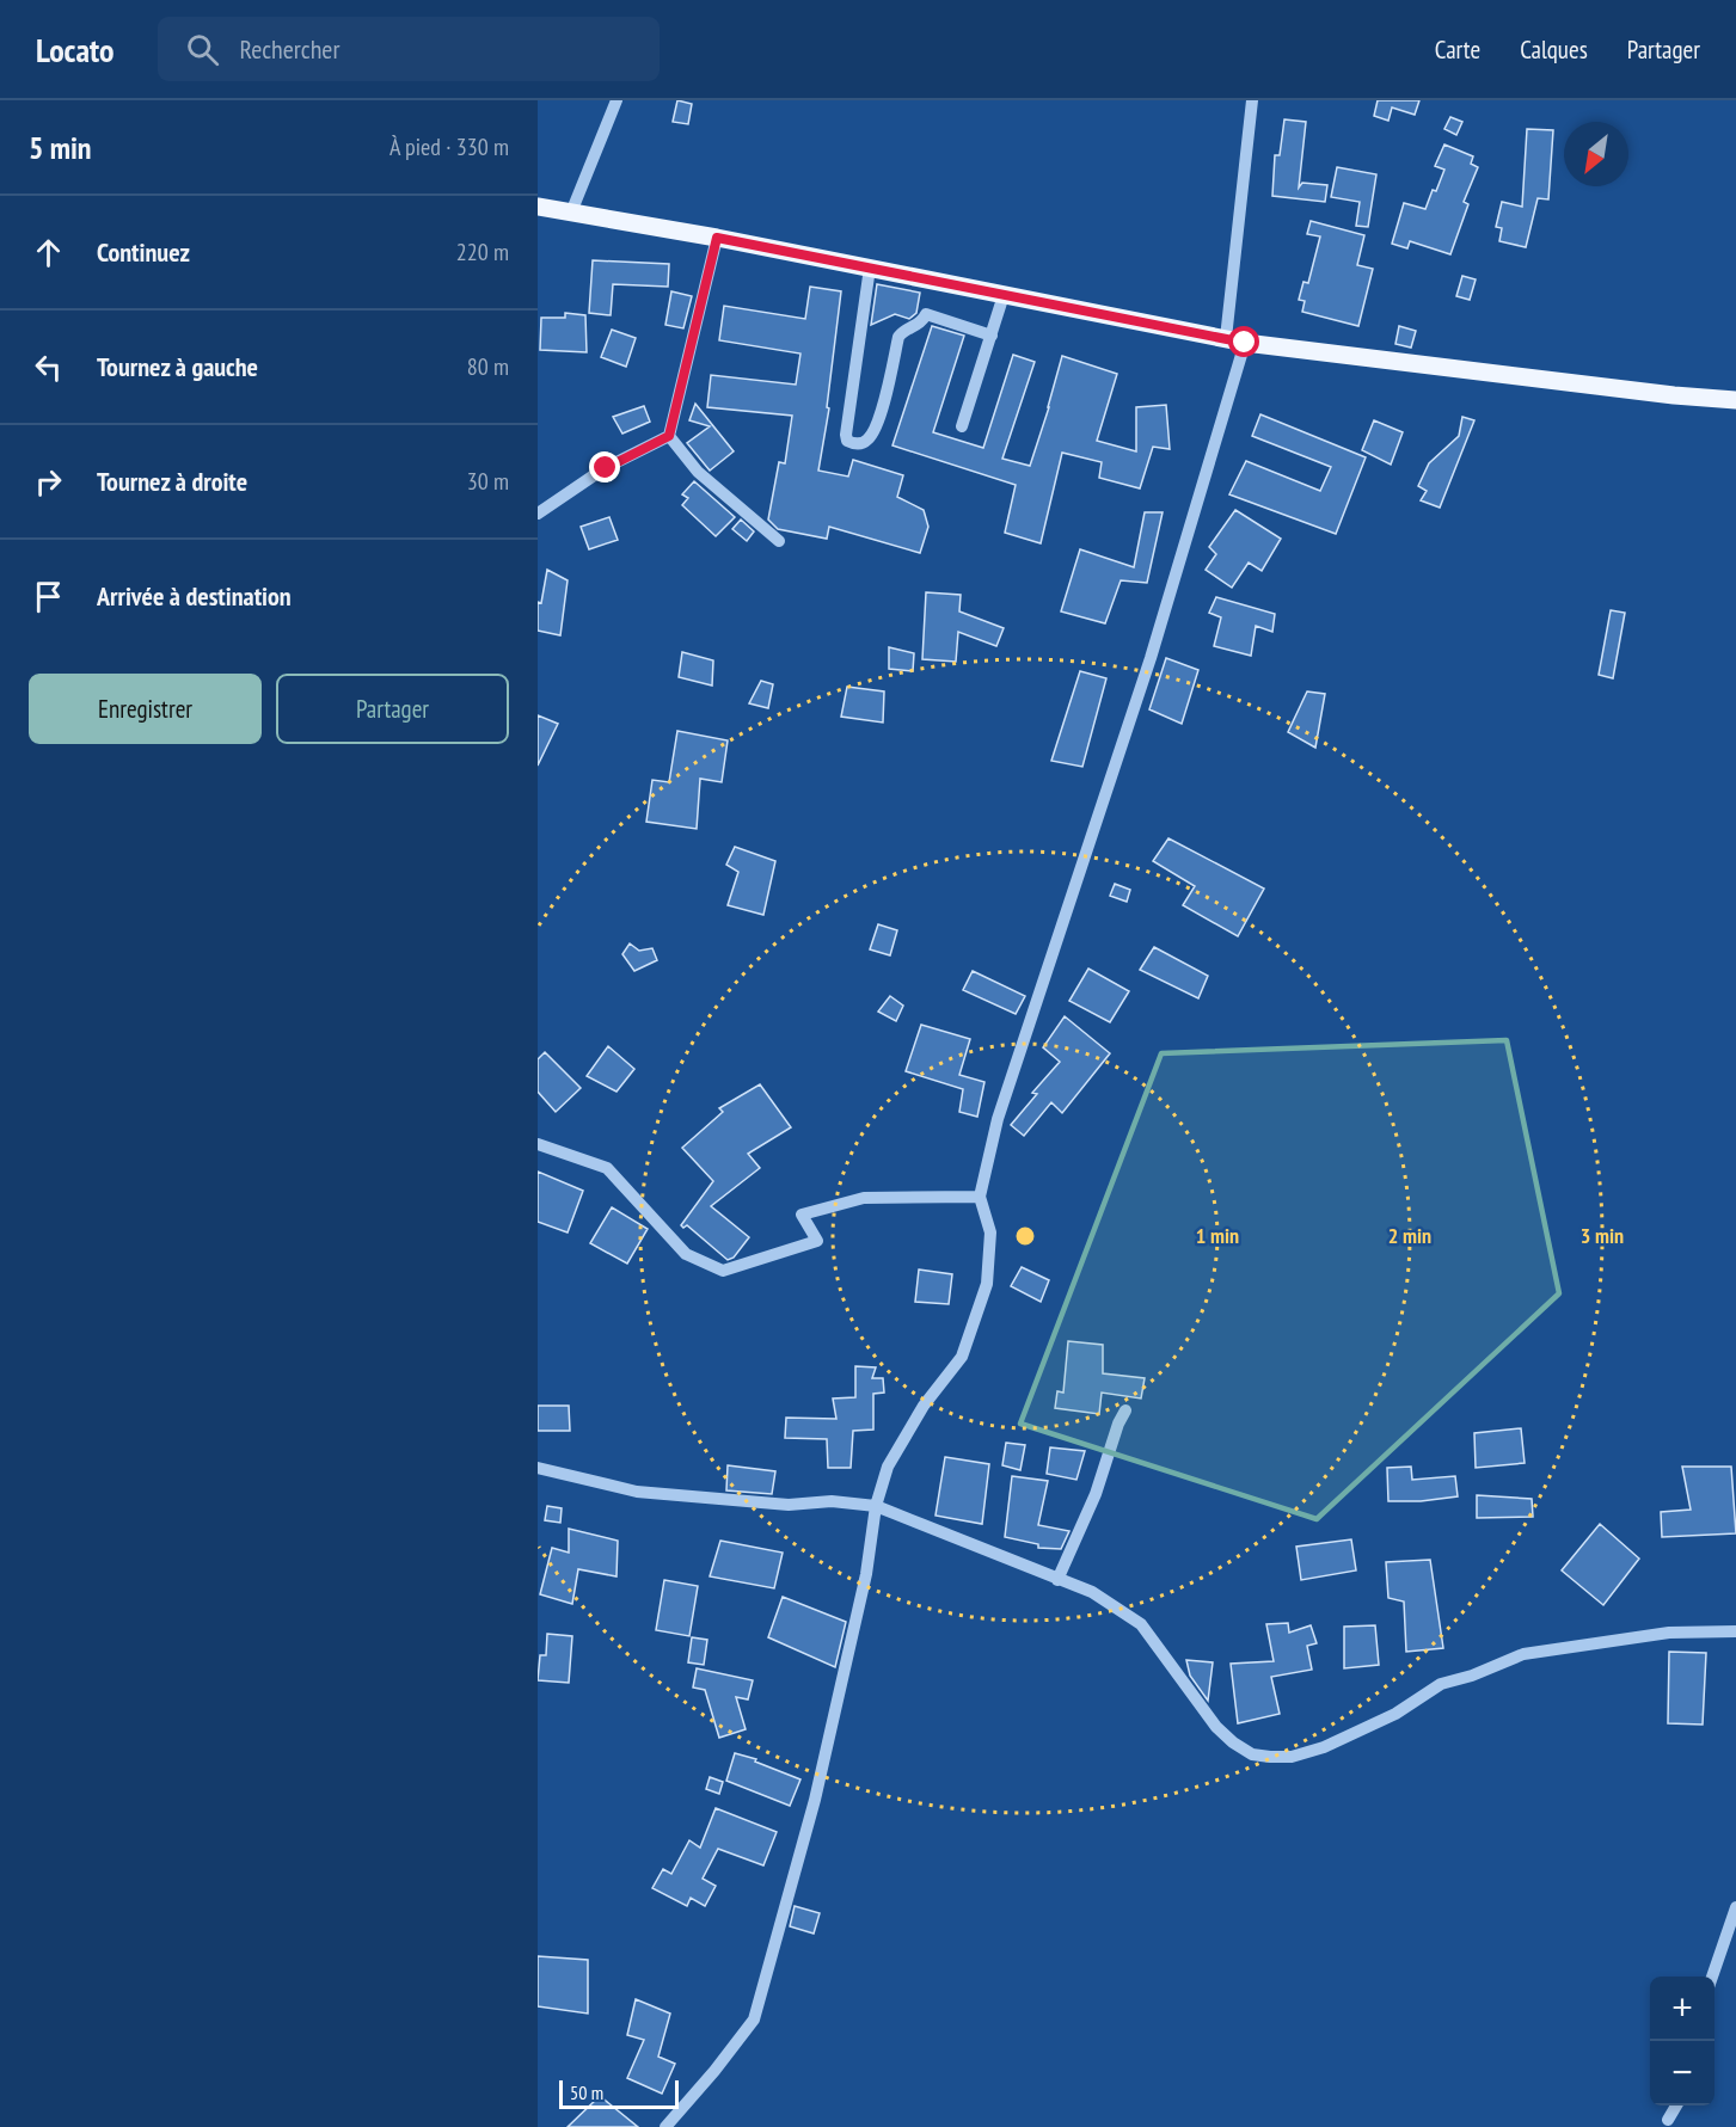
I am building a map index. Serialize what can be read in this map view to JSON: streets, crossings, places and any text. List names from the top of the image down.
{
  "scale_bar": "50 m",
  "north": "bottom left",
  "page": {
    "header": "Locato",
    "search": "Rechercher",
    "nav": ["Carte", "Calques", "Partager"],
    "heading": ["5 min", "À pied · 330 m"],
    "list": [
      ["Continuez", "220 m"],
      ["Tournez à gauche", "80 m"],
      ["Tournez à droite", "30 m"],
      "Arrivée à destination"
    ],
    "buttons": ["Enregistrer", "Partager"],
    "map_buttons": ["+", "−"],
    "scale": "50 m"
  },
  "rings": ["1 min", "2 min", "3 min"]
}
